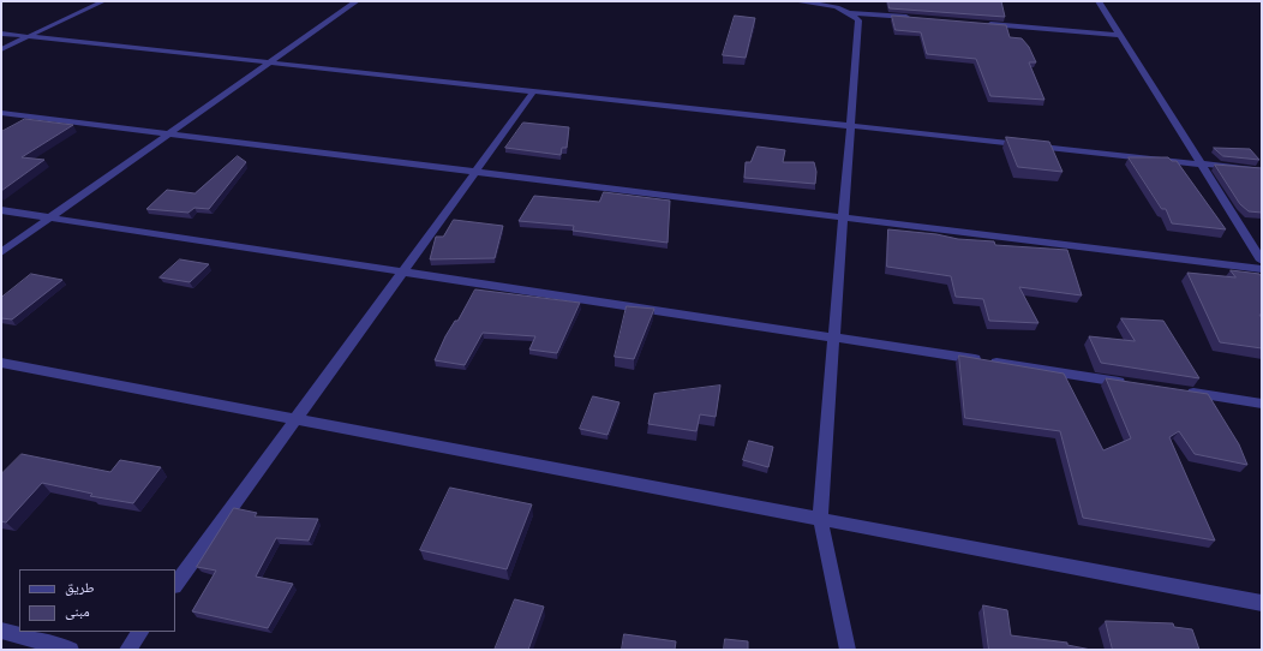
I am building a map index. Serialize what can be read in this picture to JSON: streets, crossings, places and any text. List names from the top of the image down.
{
  "legend": ["طريق", "مبنى"]
}
